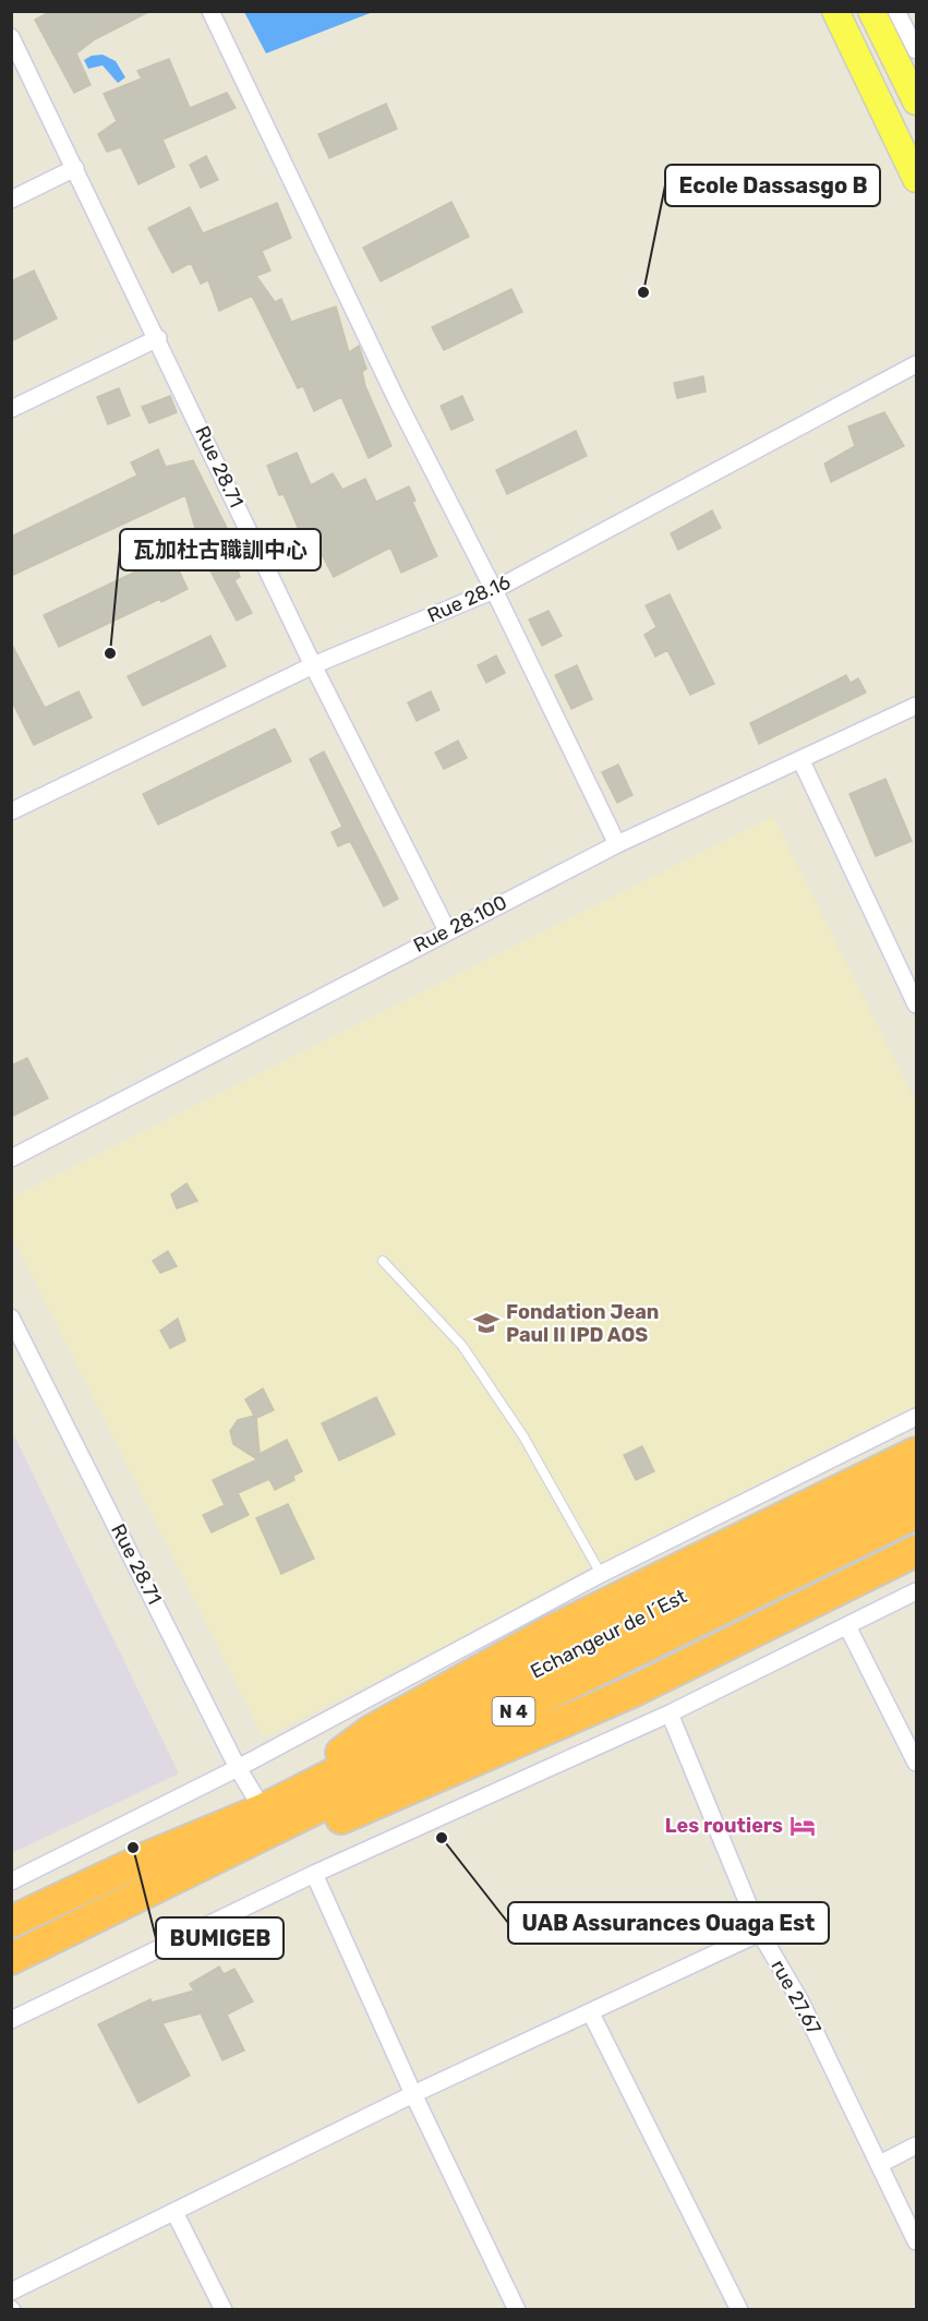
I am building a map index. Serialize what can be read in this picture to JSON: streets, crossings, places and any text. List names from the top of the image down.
{
  "streets": {
    "highway": ["Echangeur de l´Est", "N 4"],
    "street": [
      "Rue 28.71",
      "Rue 28.16",
      "Rue 28.100",
      "rue 27.67"
    ]
  },
  "crossings": [
    ["Rue 28.71", "Rue 28.16"],
    ["Rue 28.71", "Rue 28.100"],
    ["Rue 28.71", "Echangeur de l´Est"]
  ],
  "places": {
    "other": [
      "Ecole Dassasgo B",
      "瓦加杜古職訓中心",
      "UAB Assurances Ouaga Est",
      "BUMIGEB"
    ],
    "school or university": ["Fondation Jean Paul II IPD AOS"],
    "hotel": ["Les routiers"]
  }
}
